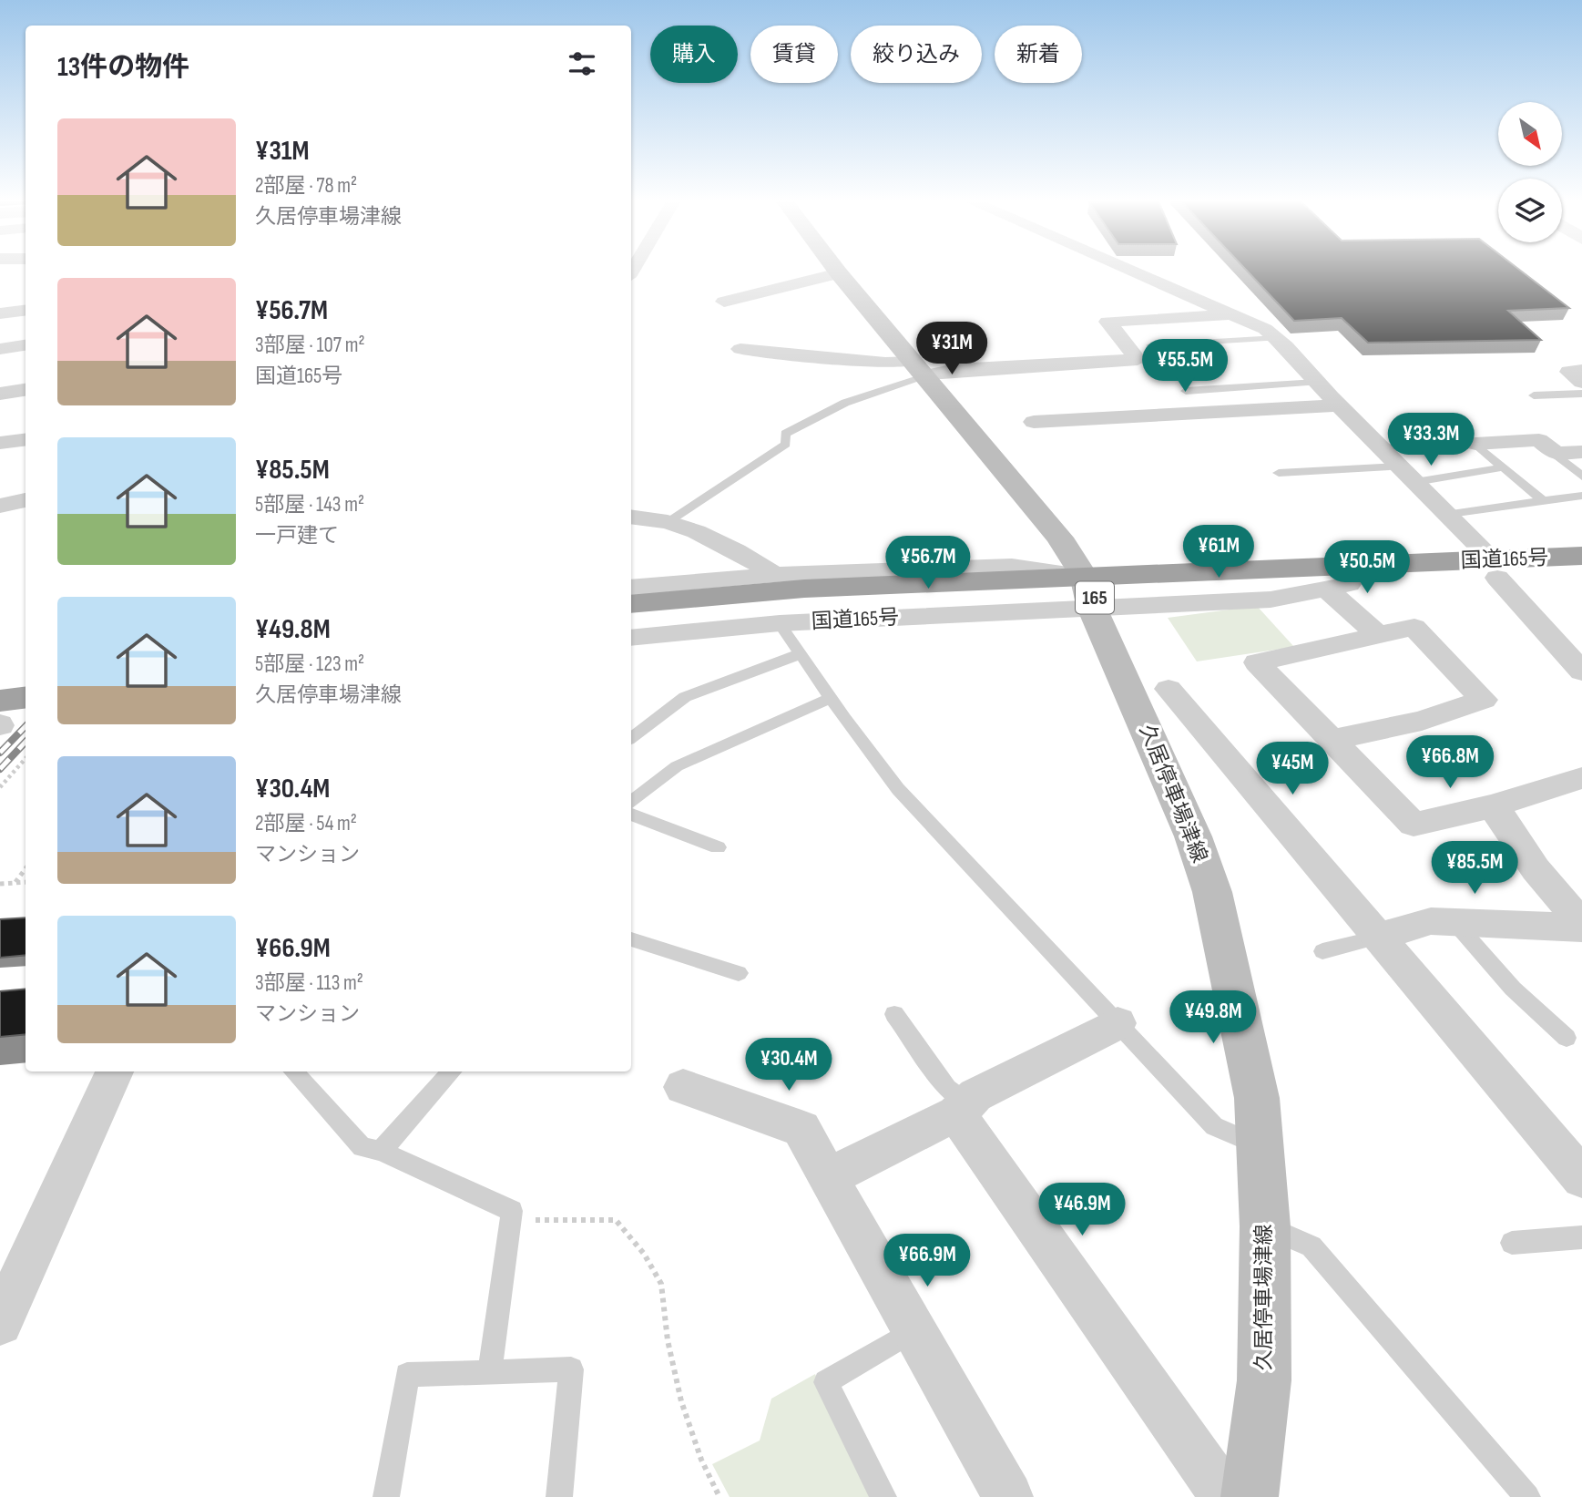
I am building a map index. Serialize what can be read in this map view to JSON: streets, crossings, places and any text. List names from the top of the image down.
{
  "streets": {
    "highway": ["国道165号", "165"],
    "main road": ["久居停車場津線"]
  },
  "crossings": [
    ["国道165号", "久居停車場津線"]
  ],
  "north": "bottom right",
  "page": {
    "chip": [
      "購入",
      "賃貸",
      "絞り込み",
      "新着"
    ],
    "heading": "13件の物件",
    "list": [
      {
        "name": "¥31M",
        "note": "2部屋 · 78 m² · 久居停車場津線"
      },
      {
        "name": "¥56.7M",
        "note": "3部屋 · 107 m² · 国道165号"
      },
      {
        "name": "¥85.5M",
        "note": "5部屋 · 143 m² · 一戸建て"
      },
      {
        "name": "¥49.8M",
        "note": "5部屋 · 123 m² · 久居停車場津線"
      },
      {
        "name": "¥30.4M",
        "note": "2部屋 · 54 m² · マンション"
      },
      {
        "name": "¥66.9M",
        "note": "3部屋 · 113 m² · マンション"
      }
    ],
    "price": [
      "¥31M",
      "¥55.5M",
      "¥33.3M",
      "¥61M",
      "¥56.7M",
      "¥50.5M",
      "¥66.8M",
      "¥45M",
      "¥85.5M",
      "¥49.8M",
      "¥30.4M",
      "¥46.9M",
      "¥66.9M"
    ]
  }
}
